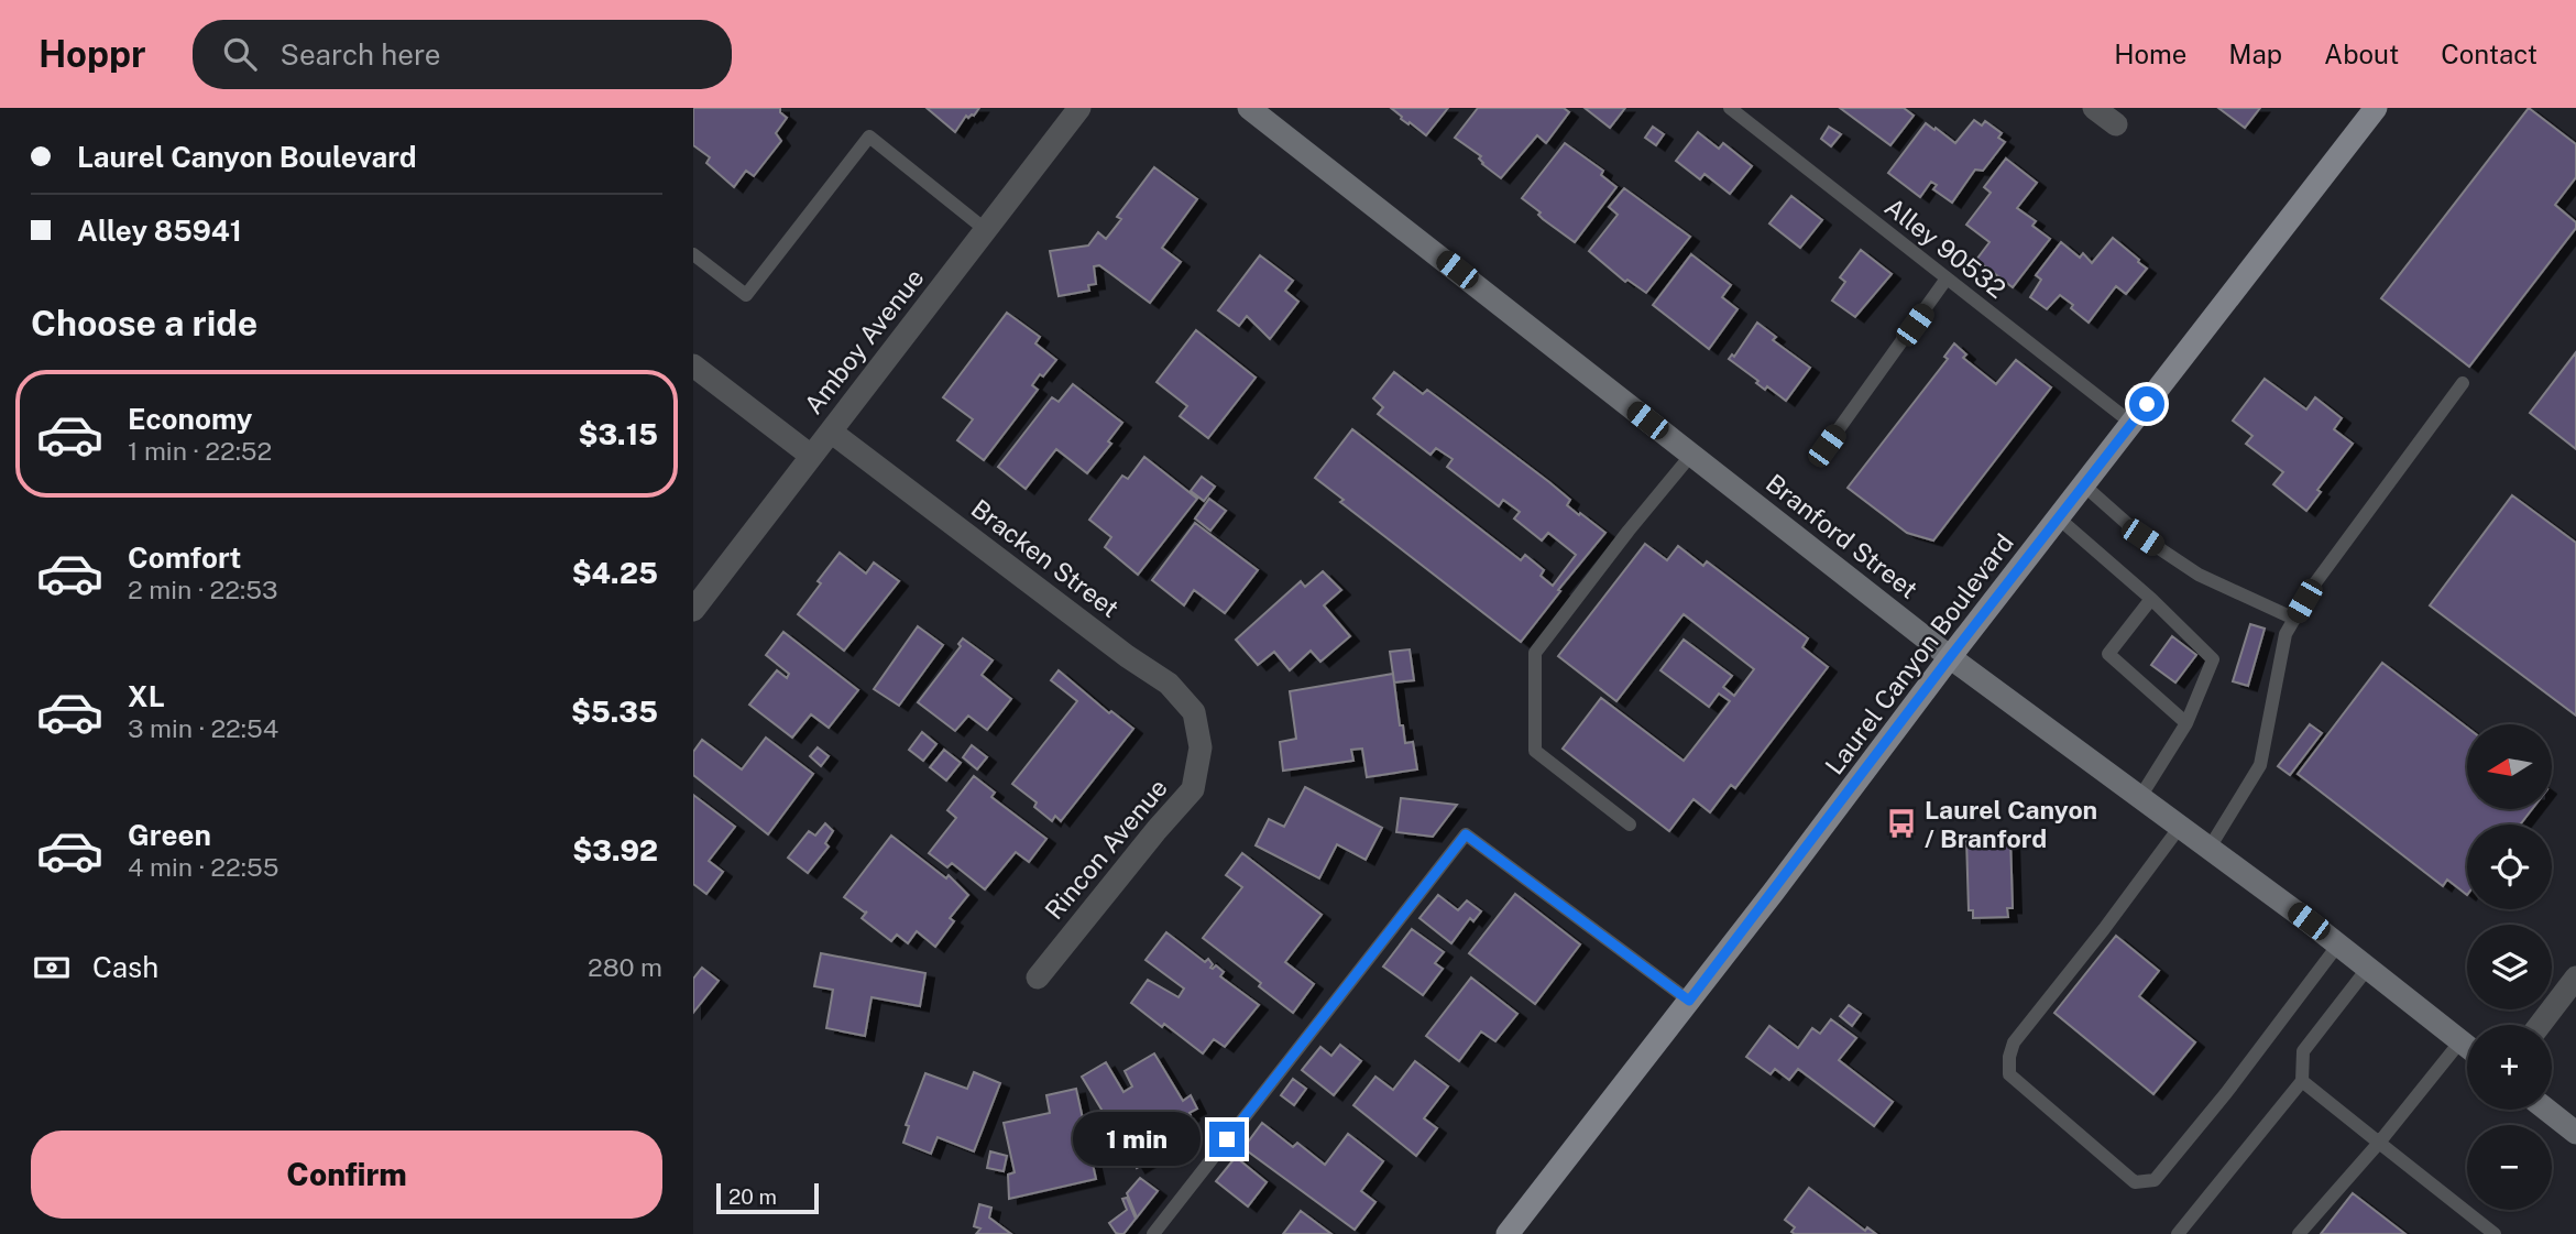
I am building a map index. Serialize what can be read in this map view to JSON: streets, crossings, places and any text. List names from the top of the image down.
{
  "streets": {
    "main road": ["Branford Street", "Laurel Canyon Boulevard"],
    "street": ["Amboy Avenue", "Bracken Street", "Rincon Avenue"],
    "lane": ["Alley 90532"]
  },
  "crossings": [
    ["Alley 90532", "Laurel Canyon Boulevard"],
    ["Amboy Avenue", "Bracken Street"],
    ["Branford Street", "Laurel Canyon Boulevard"],
    ["Bracken Street", "Rincon Avenue"]
  ],
  "places": {
    "bus stop": ["Laurel Canyon / Branford"]
  },
  "scale_bar": "20 m",
  "north": "left",
  "page": {
    "header": "Hoppr",
    "search": "Search here",
    "nav": [
      "Home",
      "Map",
      "About",
      "Contact"
    ],
    "banner": ["Laurel Canyon Boulevard", "Alley 85941"],
    "heading": "Choose a ride",
    "list": [
      {
        "name": "Economy",
        "note": "1 min · 22:52",
        "value": "$3.15"
      },
      {
        "name": "Comfort",
        "note": "2 min · 22:53",
        "value": "$4.25"
      },
      {
        "name": "XL",
        "note": "3 min · 22:54",
        "value": "$5.35"
      },
      {
        "name": "Green",
        "note": "4 min · 22:55",
        "value": "$3.92"
      }
    ],
    "map_buttons": ["+", "−"],
    "pay": ["Cash", "280 m"],
    "bubble": "1 min",
    "buttons": "Confirm",
    "scale": "20 m"
  }
}
